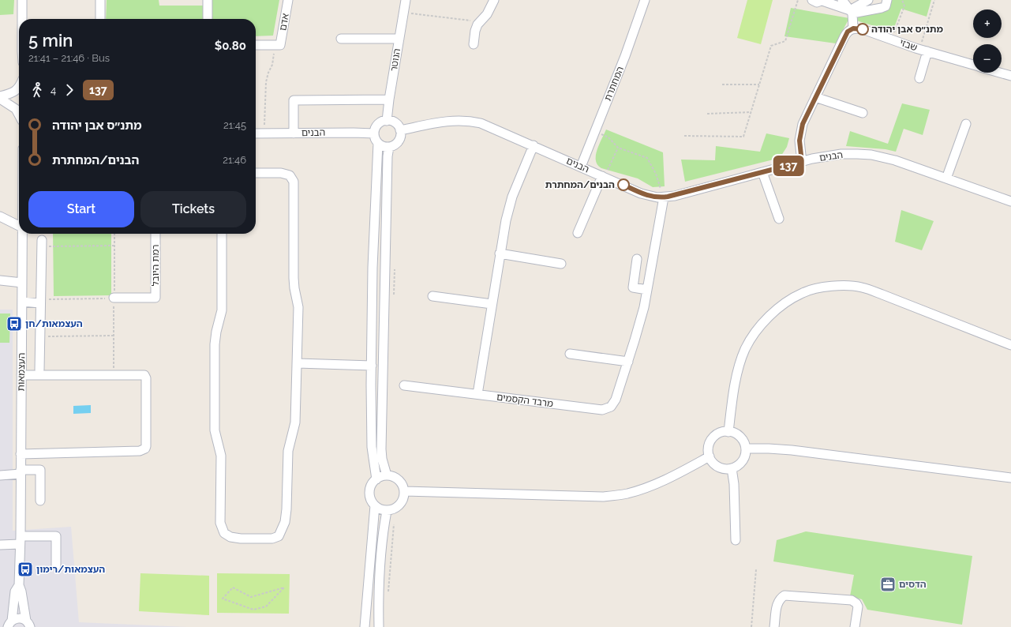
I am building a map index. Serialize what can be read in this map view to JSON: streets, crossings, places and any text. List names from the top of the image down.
{
  "streets": {
    "street": [
      "אדם",
      "שבזי",
      "הנוטר",
      "המחתרת",
      "הבנים",
      "רמת היובל",
      "העצמאות",
      "מרבד הקסמים"
    ]
  },
  "crossings": [
    ["הנוטר", "הבנים"],
    ["המחתרת", "הבנים"],
    ["הבנים", "מרבד הקסמים"]
  ],
  "places": {
    "other": ["מתנ״ס אבן יהודה", "הבנים/המחתרת"],
    "bus stop": ["העצמאות/חן", "העצמאות/רימון"],
    "office": ["הדסים"]
  },
  "lines": ["bus line 137"],
  "page": {
    "on_map": "137",
    "map_buttons": ["+", "−"],
    "heading": ["5 min", "21:41 – 21:46 · Bus", "$0.80"],
    "legs": ["4", "137"],
    "list": [
      {
        "name": "מתנ״ס אבן יהודה",
        "value": "21:45"
      },
      {
        "name": "הבנים/המחתרת",
        "value": "21:46"
      }
    ],
    "buttons": ["Start", "Tickets"]
  }
}
